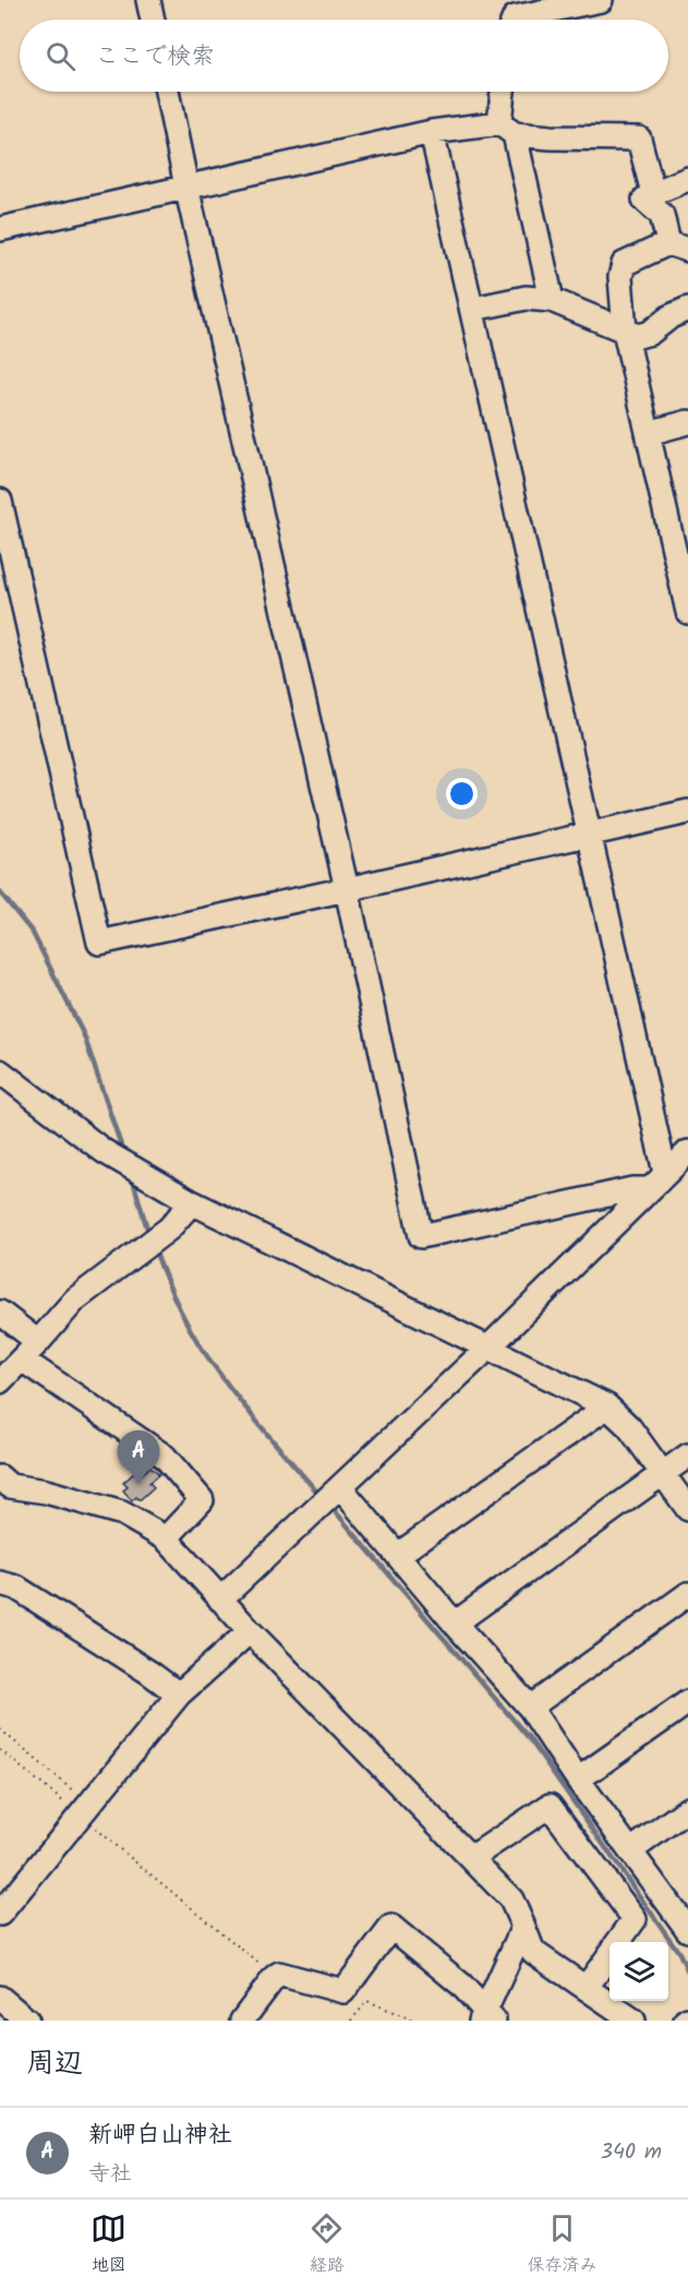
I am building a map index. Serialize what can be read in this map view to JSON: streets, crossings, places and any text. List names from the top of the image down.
{
  "page": {
    "search": "ここで検索",
    "pins": "A",
    "heading": "周辺",
    "list": [
      {
        "mark": "A",
        "name": "新岬白山神社",
        "note": "寺社",
        "value": "340 m"
      }
    ],
    "nav": ["地図", "経路", "保存済み"]
  }
}
